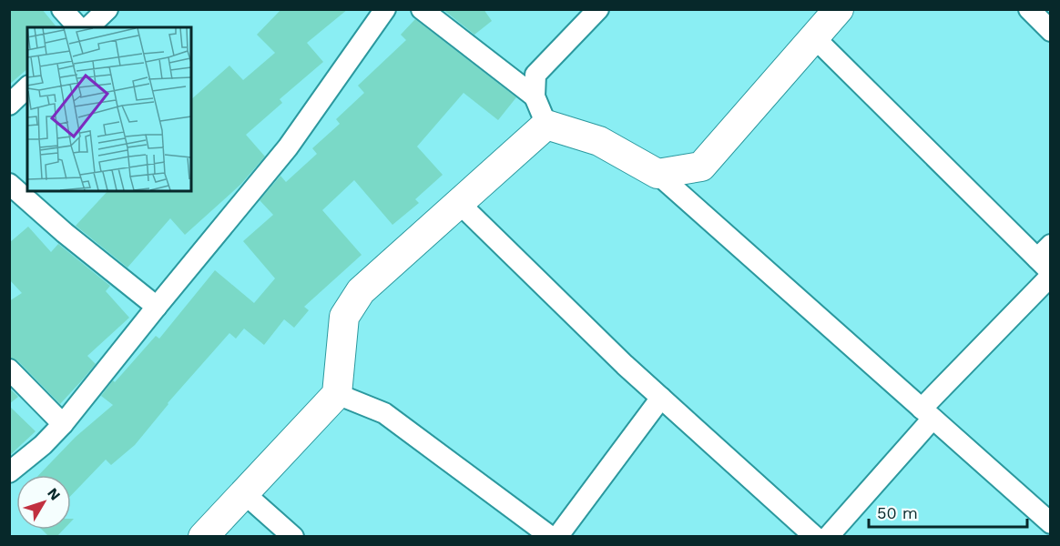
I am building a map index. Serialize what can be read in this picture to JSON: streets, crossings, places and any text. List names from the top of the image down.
{
  "scale_bar": "50 m",
  "north": "top right"
}
